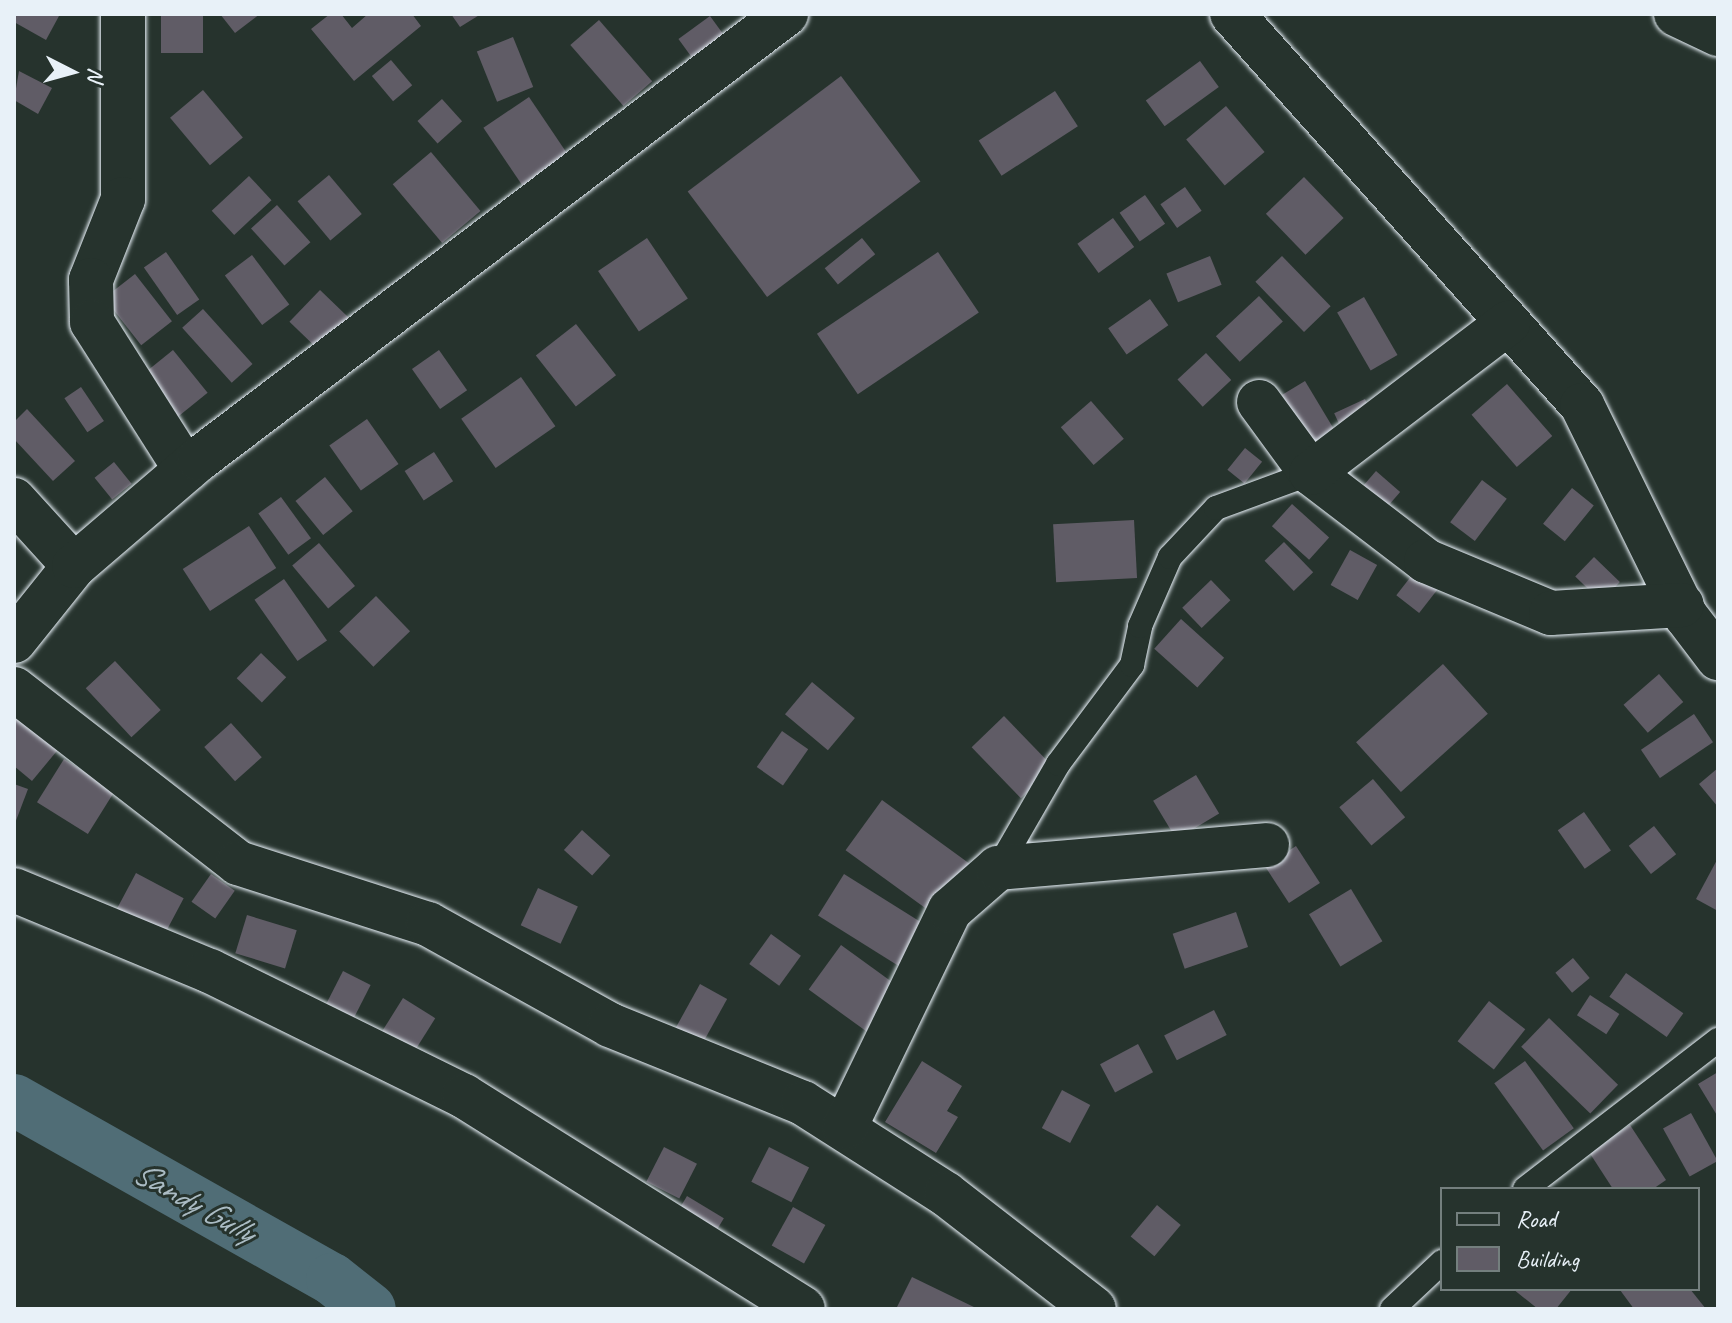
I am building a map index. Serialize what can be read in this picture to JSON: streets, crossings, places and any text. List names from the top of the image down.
{
  "water": ["Sandy Gully"],
  "legend": ["Road", "Building"],
  "north": "right"
}
